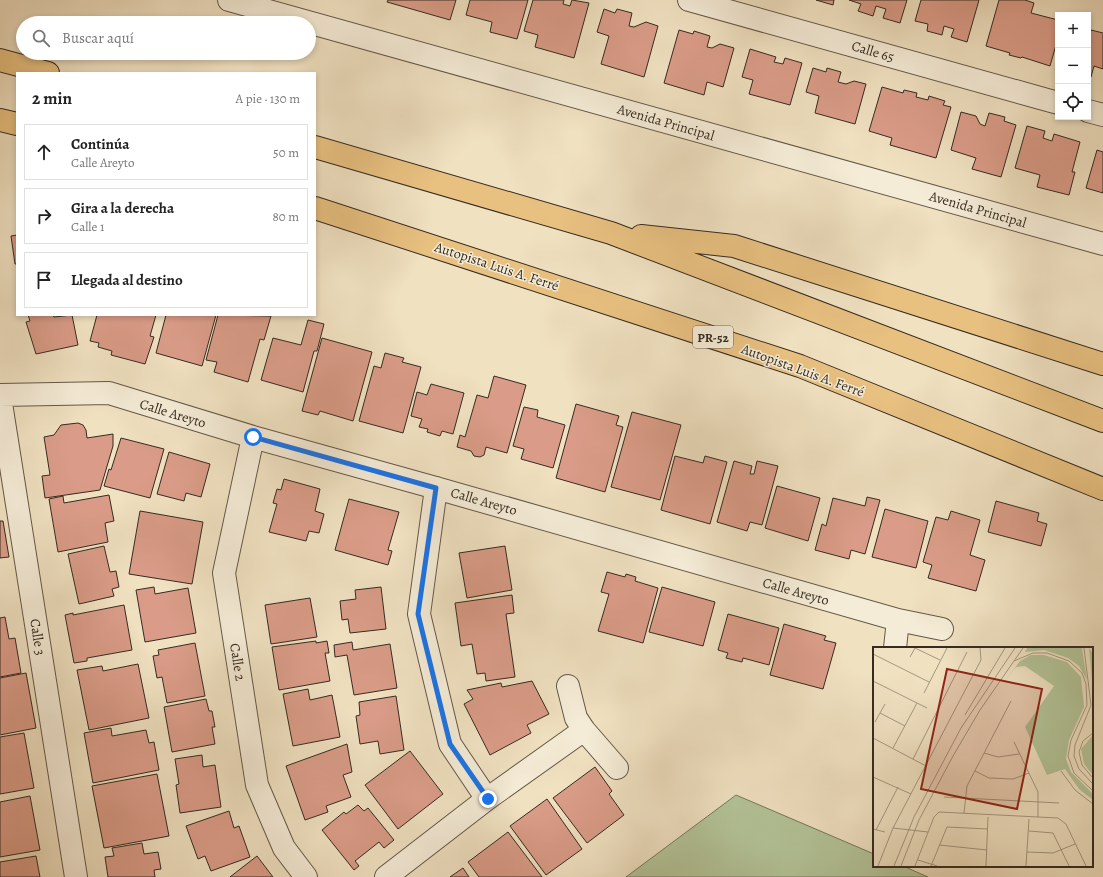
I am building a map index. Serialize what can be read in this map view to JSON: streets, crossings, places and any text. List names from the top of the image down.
{
  "streets": {
    "highway": ["Autopista Luis A. Ferré", "PR-52"],
    "street": [
      "Calle 65",
      "Avenida Principal",
      "Calle Areyto",
      "Calle 3",
      "Calle 2"
    ]
  },
  "crossings": [
    ["Calle Areyto", "Calle 3"],
    ["Calle Areyto", "Calle 2"]
  ],
  "page": {
    "map_buttons": ["+", "−"],
    "search": "Buscar aquí",
    "heading": ["2 min", "A pie · 130 m"],
    "list": [
      ["Continúa", "Calle Areyto", "50 m"],
      ["Gira a la derecha", "Calle 1", "80 m"],
      "Llegada al destino"
    ]
  }
}
